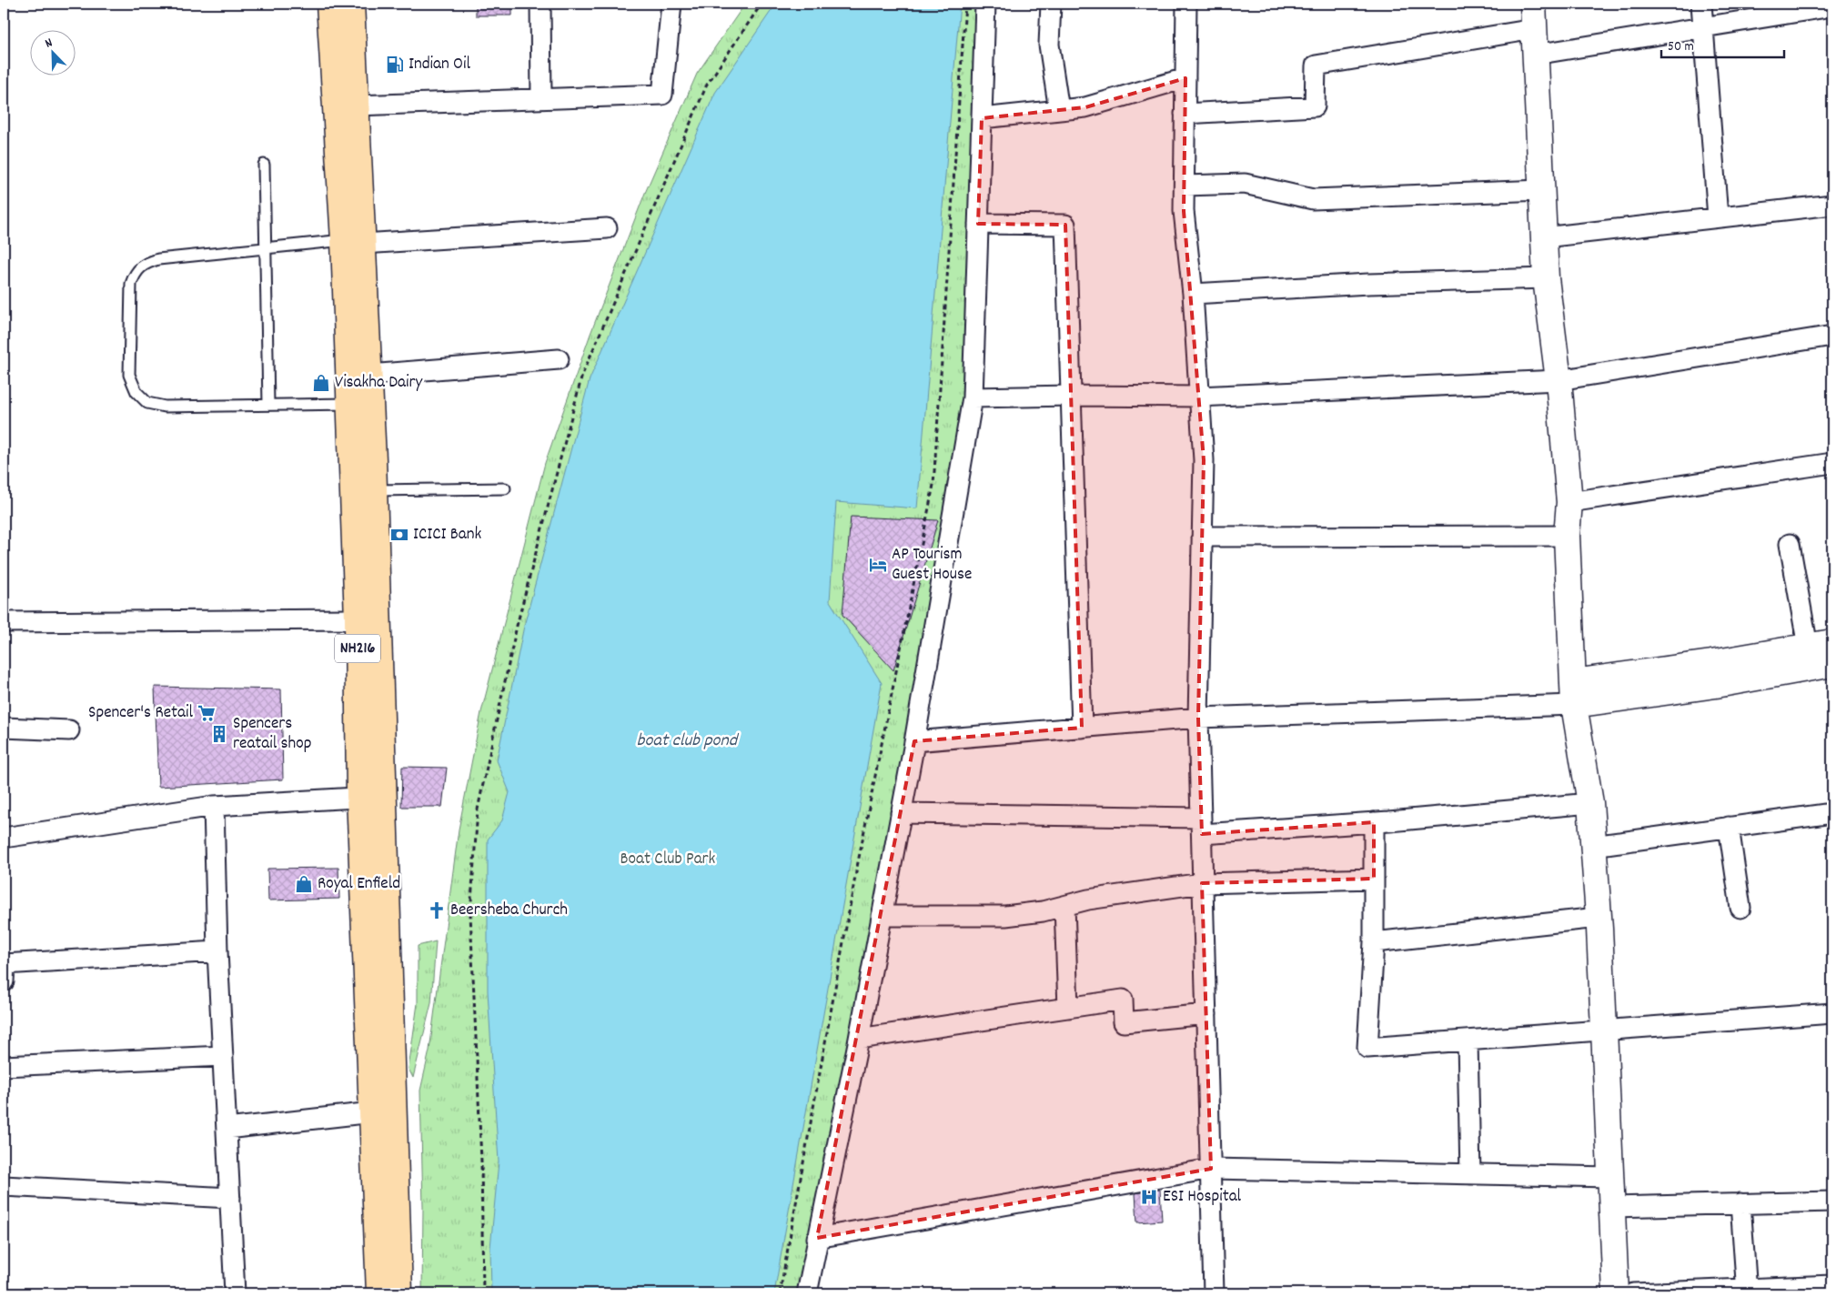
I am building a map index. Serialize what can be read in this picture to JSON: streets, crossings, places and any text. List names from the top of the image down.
{
  "streets": {
    "highway": ["NH216"]
  },
  "water": ["boat club pond"],
  "parks": ["Boat Club Park"],
  "places": {
    "fuel station": ["Indian Oil"],
    "shop": ["Visakha Dairy", "Royal Enfield"],
    "bank": ["ICICI Bank"],
    "hotel": ["AP Tourism Guest House"],
    "supermarket": ["Spencer's Retail"],
    "building": ["Spencers reatail shop"],
    "church": ["Beersheba Church"],
    "hospital": ["ESI Hospital"]
  },
  "scale_bar": "50 m",
  "north": "top left"
}
